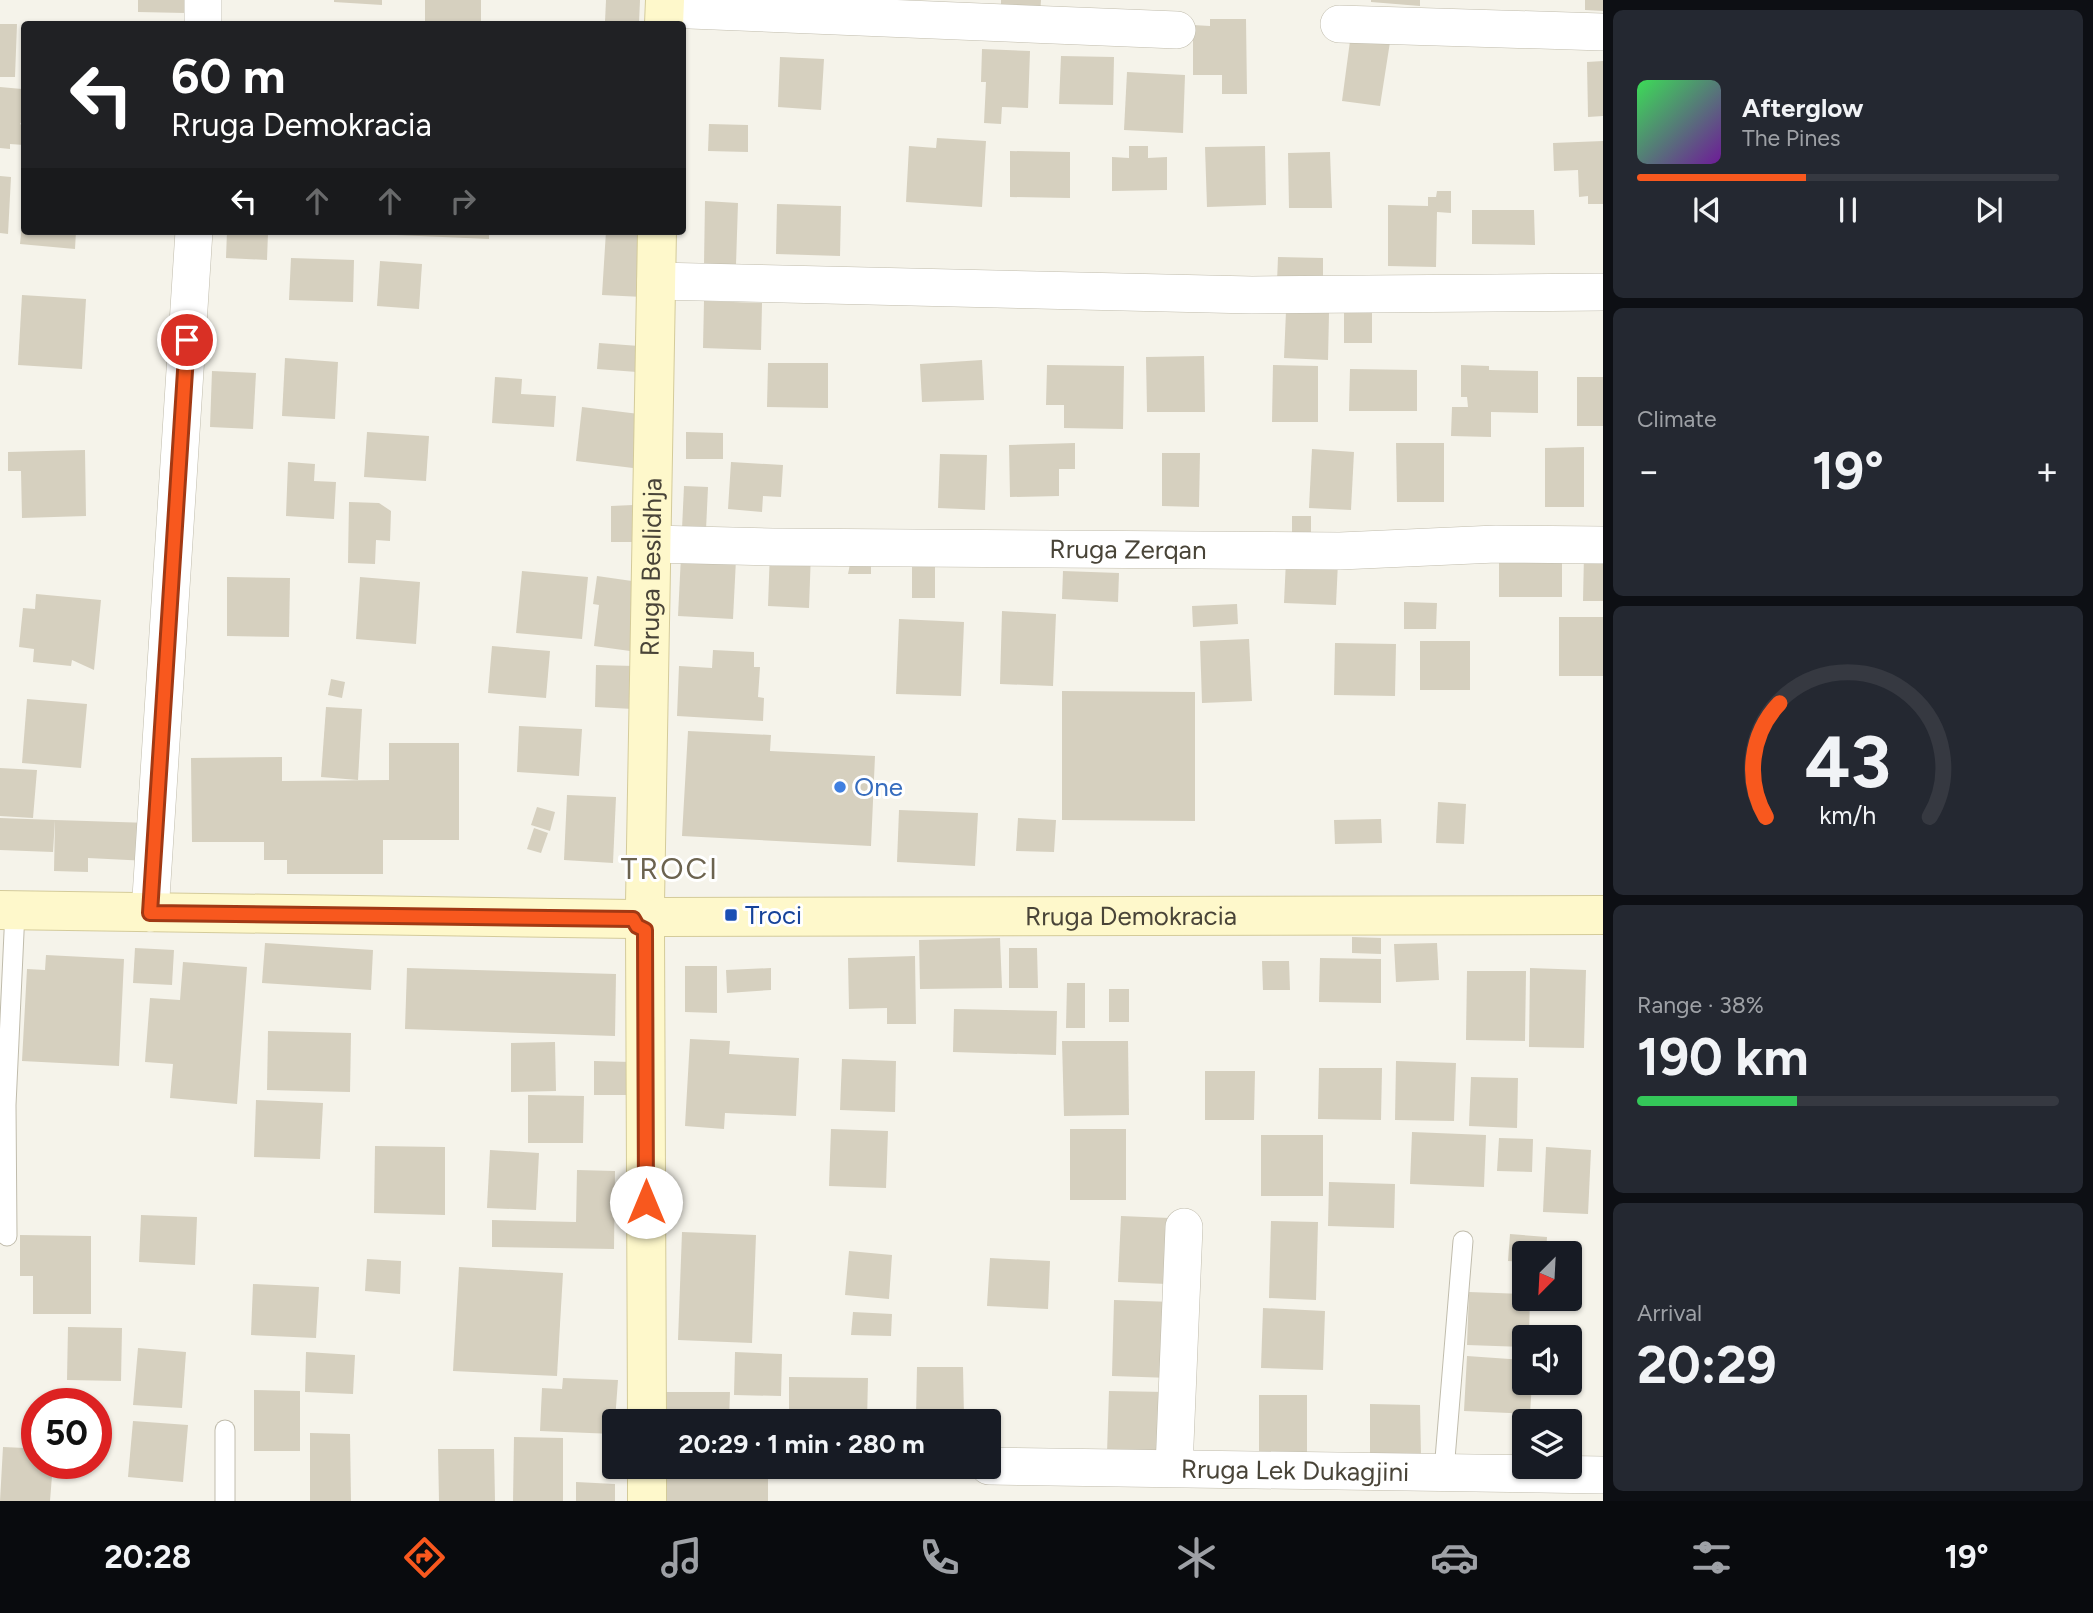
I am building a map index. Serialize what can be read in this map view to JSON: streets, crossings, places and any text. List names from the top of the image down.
{
  "streets": {
    "main road": ["Rruga Beslidhja", "Rruga Demokracia"],
    "street": ["Rruga Zerqan", "Rruga Lek Dukagjini"]
  },
  "crossings": [
    ["Rruga Zerqan", "Rruga Beslidhja"],
    ["Rruga Beslidhja", "Rruga Demokracia"]
  ],
  "districts": ["TROCI"],
  "places": {
    "other": ["One"],
    "transit": ["Troci"]
  },
  "north": "bottom left",
  "page": {
    "turn": ["60 m", "Rruga Demokracia"],
    "song": ["Afterglow", "The Pines"],
    "tile": [
      "Climate",
      ["Range · 38%", "190 km"],
      ["Arrival", "20:29"]
    ],
    "heat": ["−", "19°", "+"],
    "limit": "50",
    "trip": "20:29 · 1 min · 280 m",
    "tabs": ["20:28", "19°"],
    "gauge": ["43", "km/h"]
  }
}
